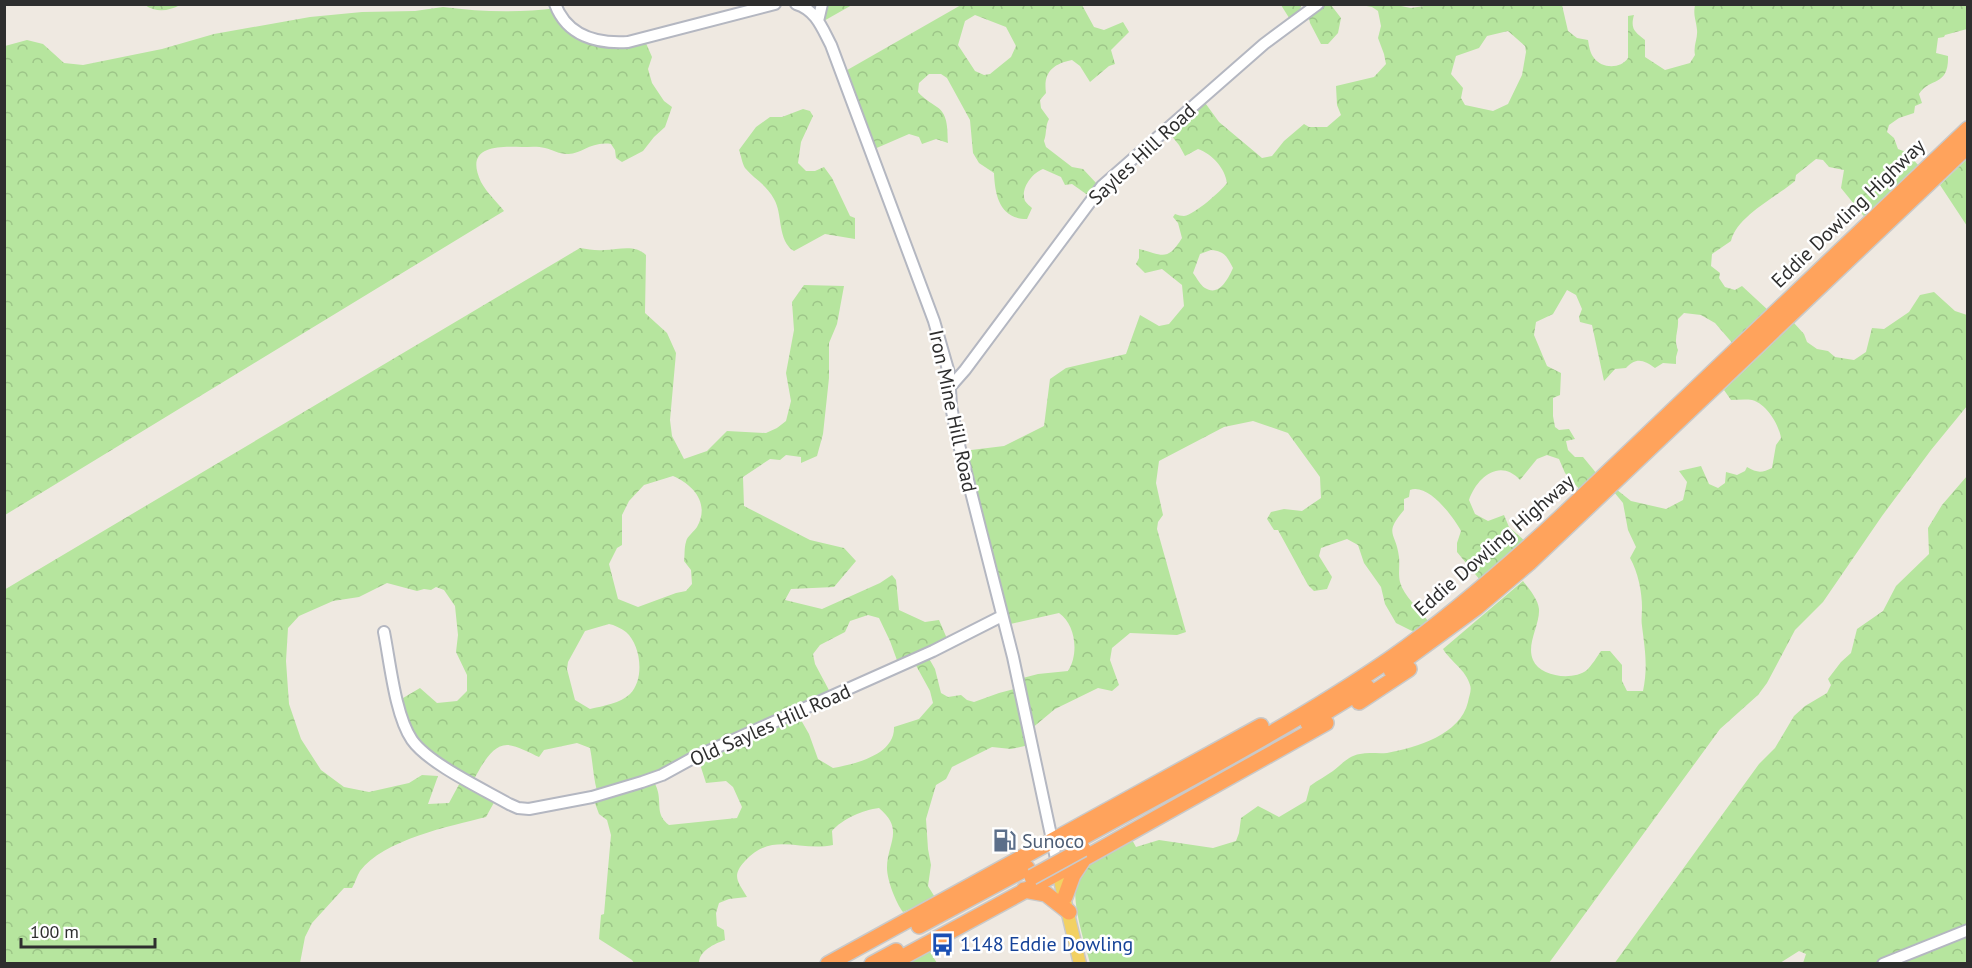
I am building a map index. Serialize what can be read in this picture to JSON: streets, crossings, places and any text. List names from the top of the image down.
{
  "streets": {
    "highway": ["Eddie Dowling Highway"],
    "street": ["Sayles Hill Road", "Iron Mine Hill Road", "Old Sayles Hill Road"]
  },
  "crossings": [
    ["Sayles Hill Road", "Iron Mine Hill Road"],
    ["Iron Mine Hill Road", "Old Sayles Hill Road"]
  ],
  "places": {
    "fuel station": ["Sunoco"],
    "bus stop": ["1148 Eddie Dowling"]
  },
  "scale_bar": "100 m"
}
